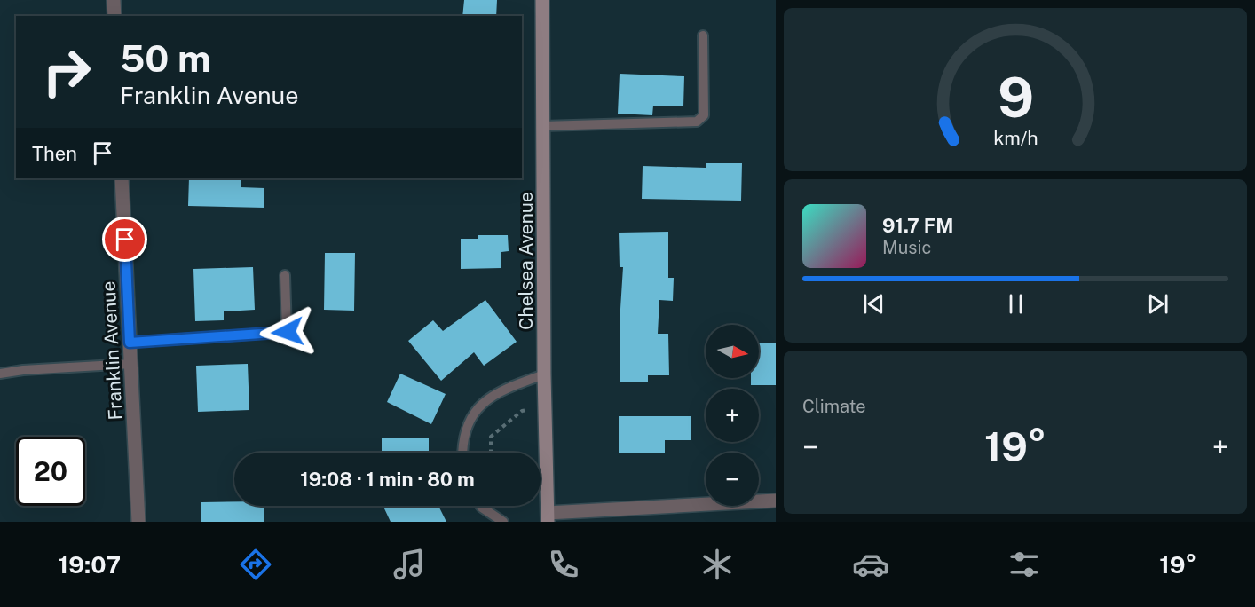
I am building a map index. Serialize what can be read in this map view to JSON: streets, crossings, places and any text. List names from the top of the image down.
{
  "streets": {
    "street": ["Chelsea Avenue", "Franklin Avenue"]
  },
  "north": "right",
  "page": {
    "turn": ["50 m", "Franklin Avenue"],
    "then": "Then",
    "song": ["91.7 FM", "Music"],
    "map_buttons": ["+", "−"],
    "tile": "Climate",
    "heat": ["−", "19°", "+"],
    "limit": "20",
    "trip": "19:08 · 1 min · 80 m",
    "tabs": ["19:07", "19°"],
    "gauge": ["9", "km/h"]
  }
}
